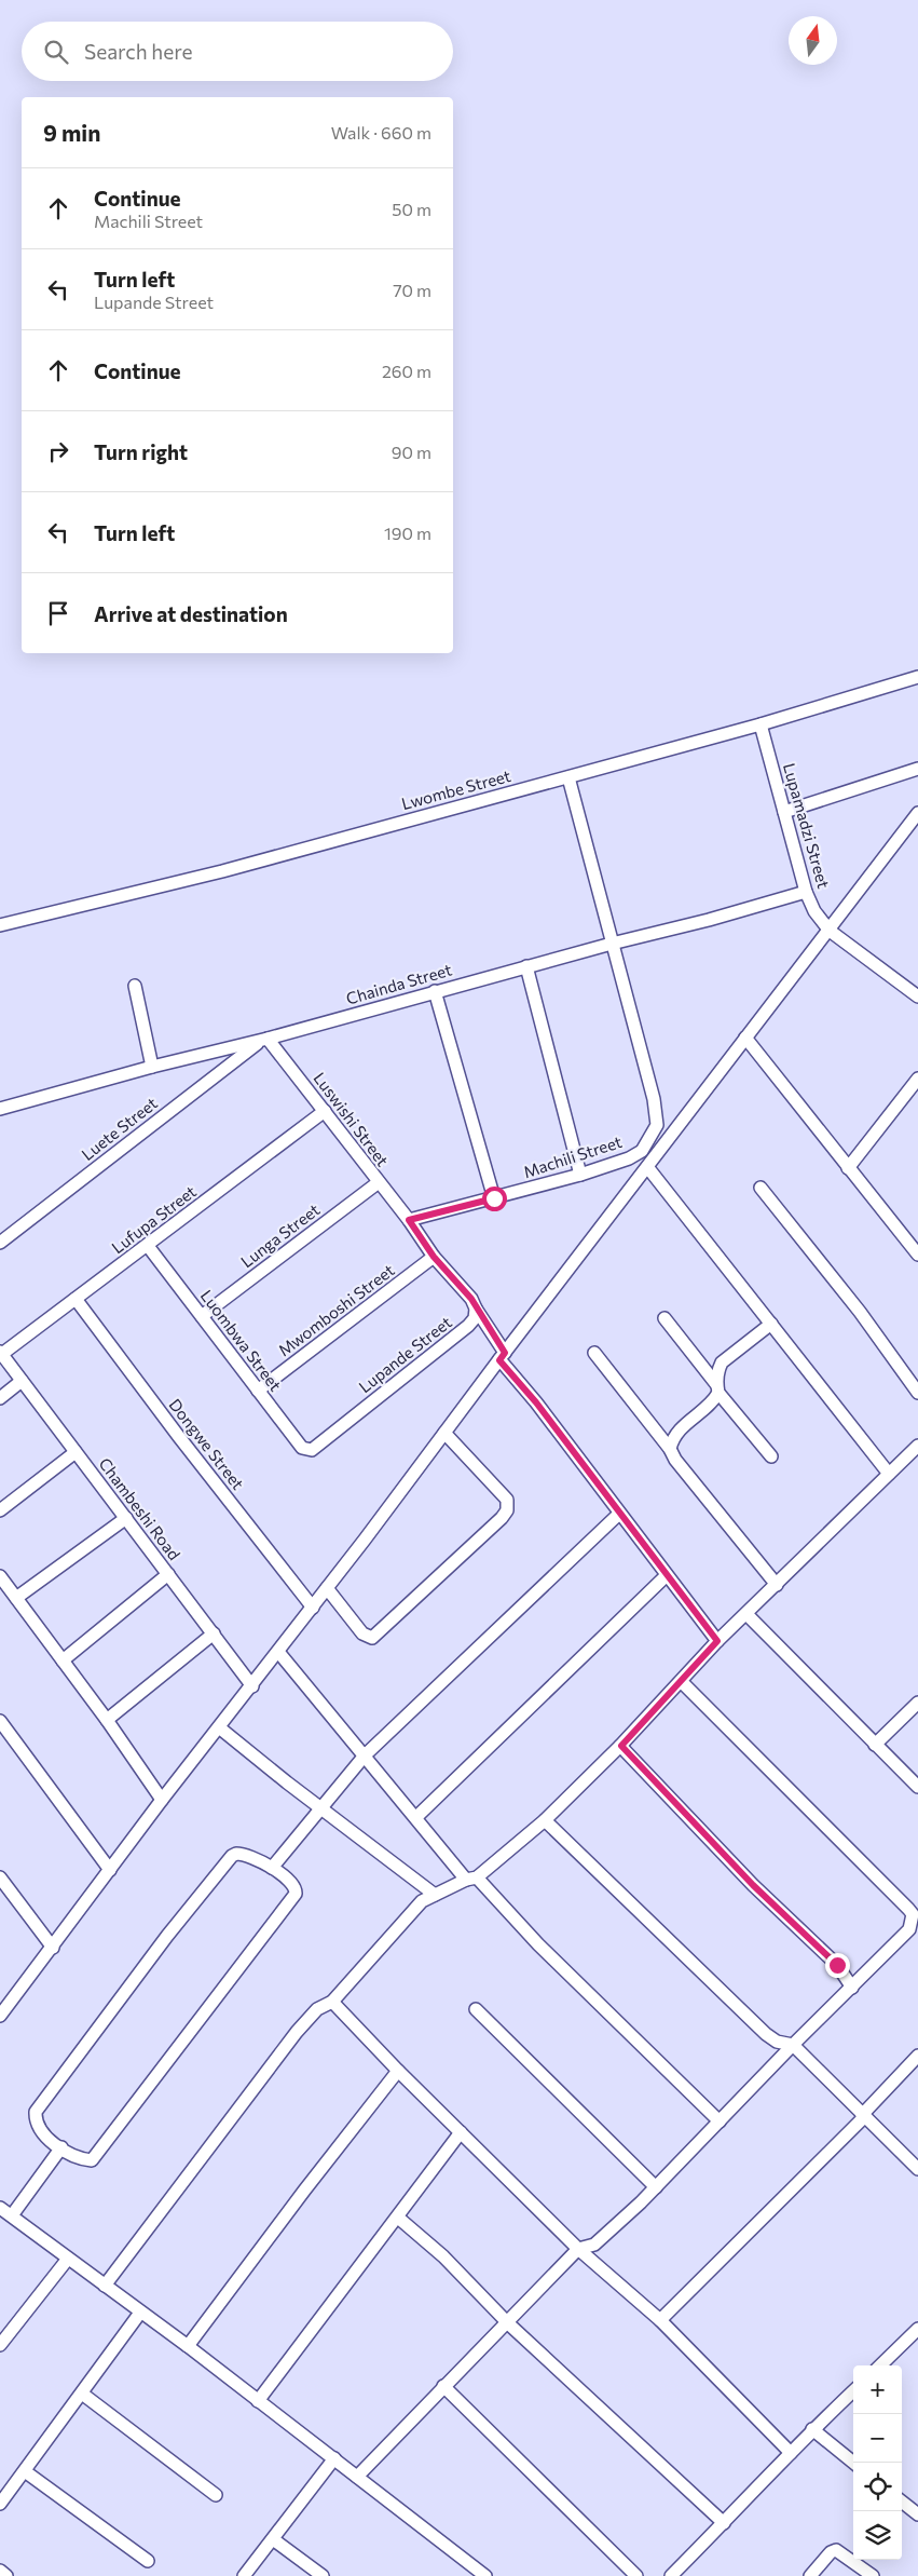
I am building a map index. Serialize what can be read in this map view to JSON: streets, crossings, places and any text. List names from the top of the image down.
{
  "streets": {
    "street": [
      "Lwombe Street",
      "Lupamadzi Street",
      "Chainda Street",
      "Luswishi Street",
      "Luete Street",
      "Machili Street",
      "Lufupa Street",
      "Lunga Street",
      "Mwomboshi Street",
      "Luombwa Street",
      "Lupande Street",
      "Dongwe Street",
      "Chambeshi Road"
    ]
  },
  "crossings": [
    ["Lwombe Street", "Lupamadzi Street"],
    ["Lupamadzi Street", "Chainda Street"],
    ["Chainda Street", "Luswishi Street"],
    ["Chainda Street", "Luete Street"],
    ["Luswishi Street", "Luete Street"],
    ["Luswishi Street", "Machili Street"],
    ["Luswishi Street", "Lufupa Street"],
    ["Luswishi Street", "Lunga Street"],
    ["Lufupa Street", "Luombwa Street"],
    ["Lufupa Street", "Dongwe Street"],
    ["Lufupa Street", "Chambeshi Road"],
    ["Lunga Street", "Luombwa Street"],
    ["Mwomboshi Street", "Luombwa Street"],
    ["Luombwa Street", "Lupande Street"]
  ],
  "north": "top",
  "page": {
    "search": "Search here",
    "heading": ["9 min", "Walk · 660 m"],
    "list": [
      ["Continue", "Machili Street", "50 m"],
      ["Turn left", "Lupande Street", "70 m"],
      ["Continue", "260 m"],
      ["Turn right", "90 m"],
      ["Turn left", "190 m"],
      "Arrive at destination"
    ],
    "map_buttons": ["+", "−"]
  }
}
